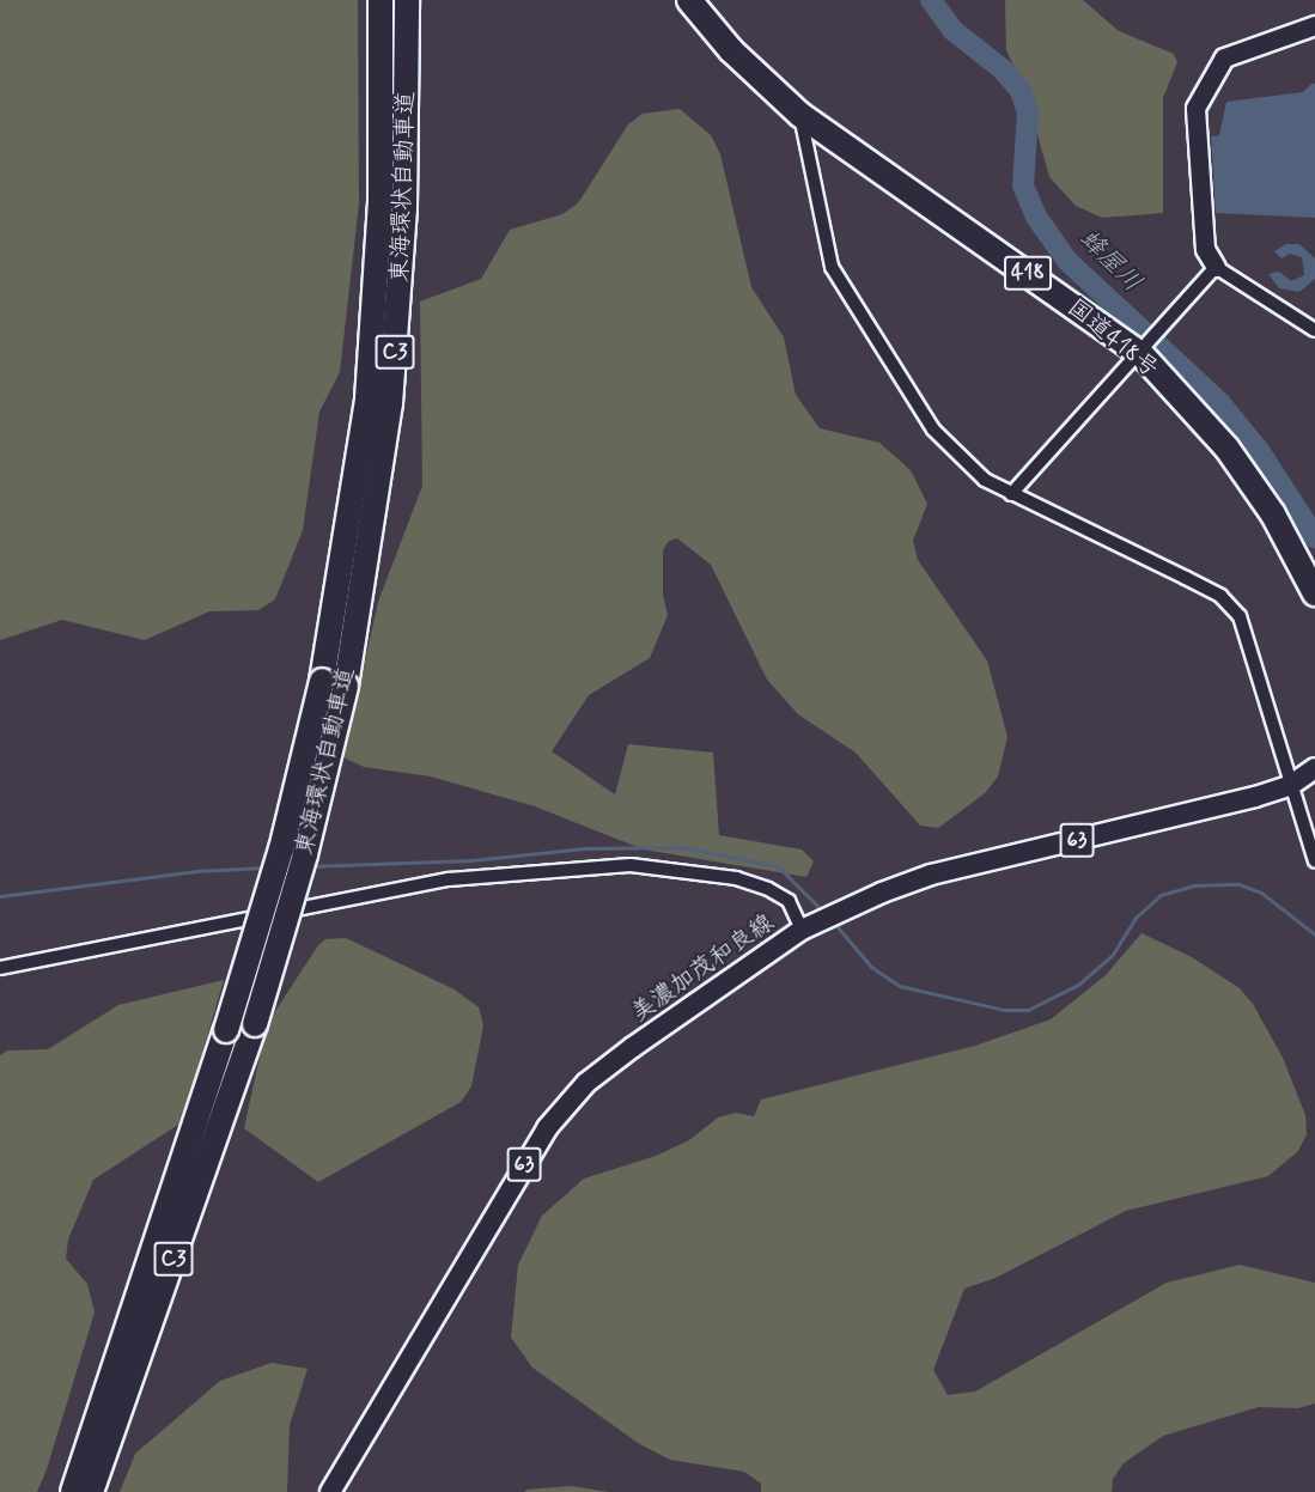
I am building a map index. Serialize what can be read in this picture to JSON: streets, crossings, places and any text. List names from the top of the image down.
{
  "streets": {
    "highway": [
      "東海環状自動車道",
      "418",
      "国道418号",
      "C3"
    ],
    "main road": ["63", "美濃加茂和良線"]
  },
  "water": ["蜂屋川"]
}
